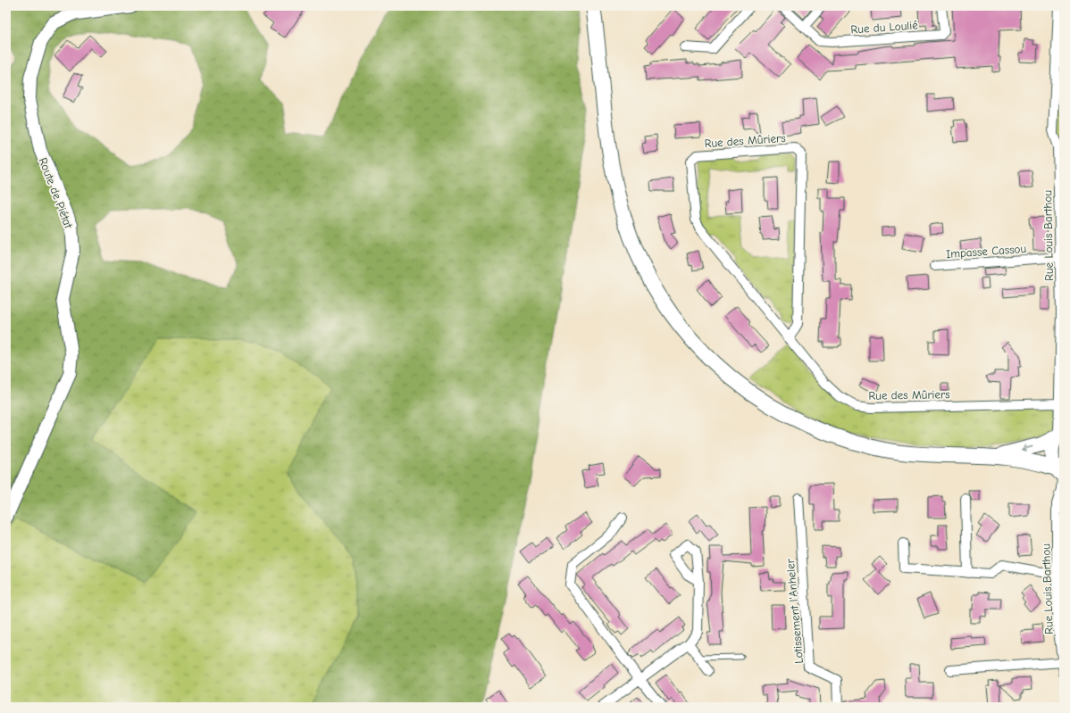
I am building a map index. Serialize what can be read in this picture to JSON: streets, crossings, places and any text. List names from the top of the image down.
{
  "streets": {
    "street": [
      "Rue du Loulié",
      "Rue des Mûriers",
      "Route de Piétat",
      "Rue Louis Barthou",
      "Impasse Cassou",
      "Lotissement l'Anheler"
    ]
  },
  "crossings": [
    ["Rue des Mûriers", "Rue Louis Barthou"],
    ["Rue Louis Barthou", "Impasse Cassou"]
  ]
}
